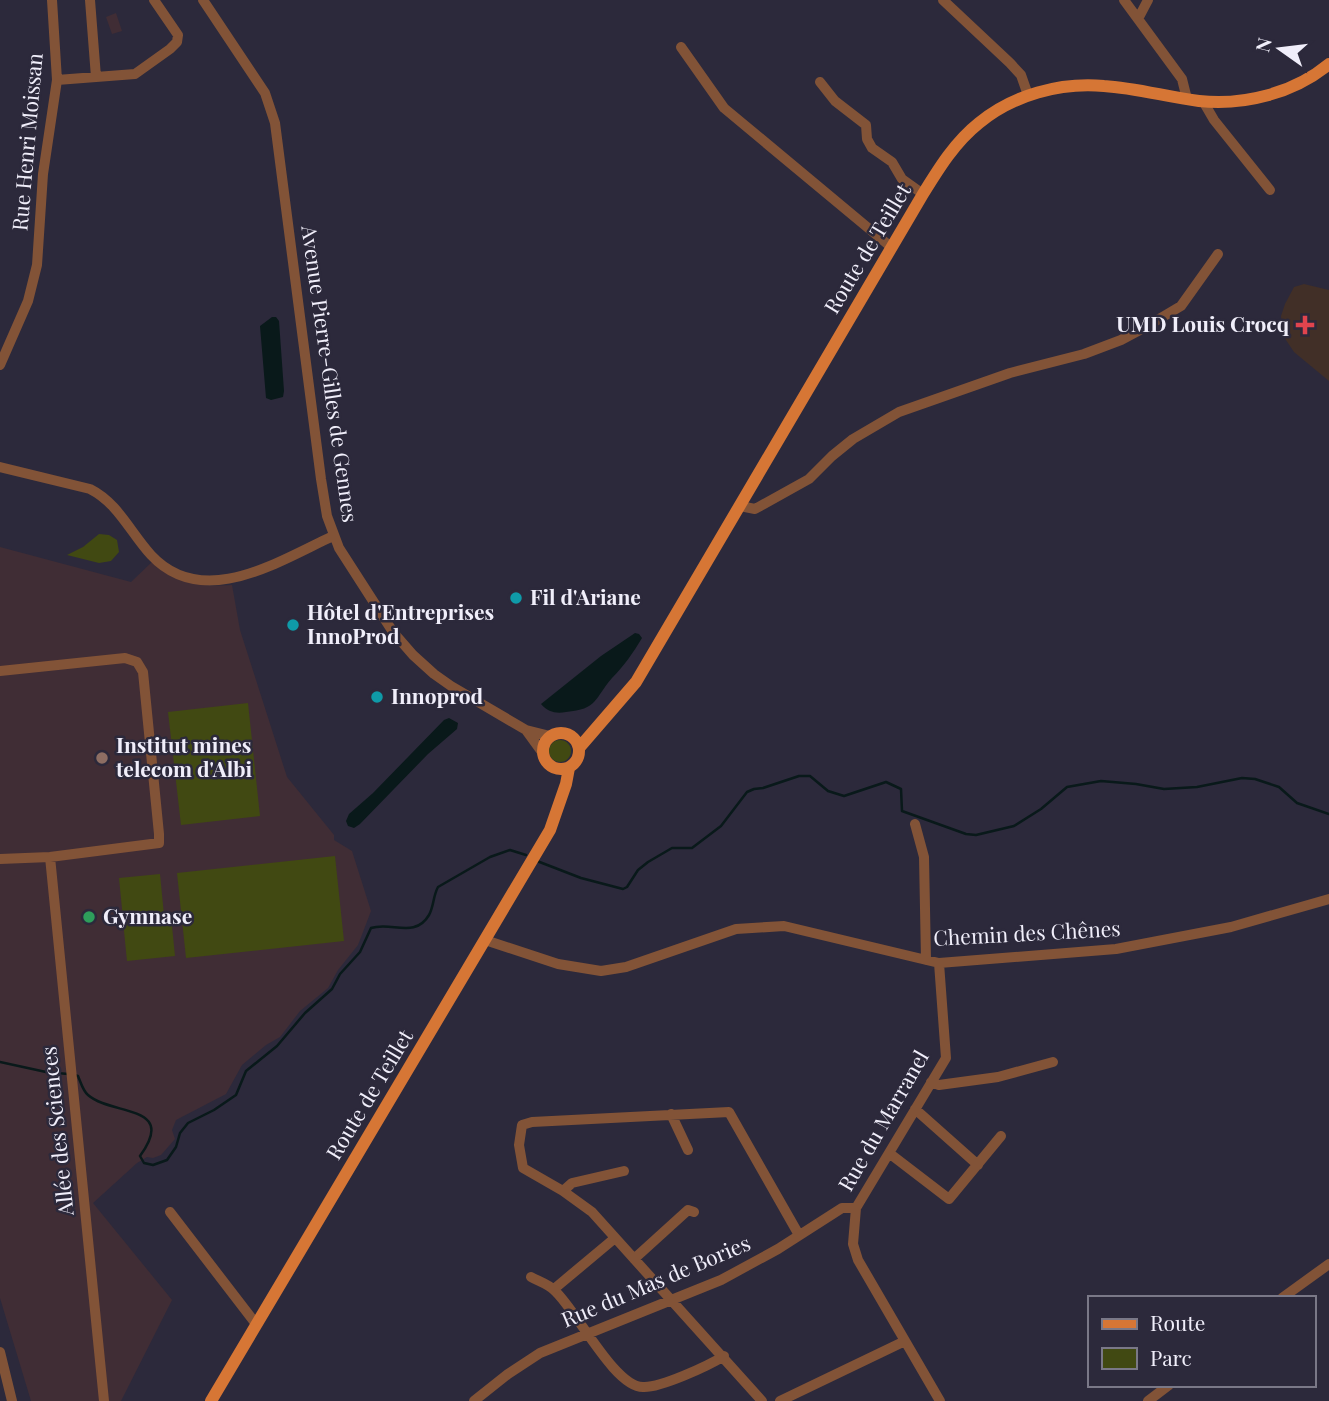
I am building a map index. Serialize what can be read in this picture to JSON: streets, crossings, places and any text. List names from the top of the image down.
{
  "streets": {
    "main road": ["Route de Teillet"],
    "street": [
      "Rue Henri Moissan",
      "Avenue Pierre-Gilles de Gennes",
      "Chemin des Chênes",
      "Rue du Marranel",
      "Allée des Sciences",
      "Rue du Mas de Bories"
    ]
  },
  "crossings": [
    ["Route de Teillet", "Avenue Pierre-Gilles de Gennes"],
    ["Route de Teillet", "Chemin des Chênes"],
    ["Chemin des Chênes", "Rue du Marranel"],
    ["Rue du Marranel", "Rue du Mas de Bories"]
  ],
  "places": {
    "health": ["UMD Louis Crocq"],
    "other": [
      "Fil d'Ariane",
      "Hôtel d'Entreprises InnoProd",
      "Innoprod",
      "Institut mines telecom d'Albi",
      "Gymnase"
    ]
  },
  "legend": ["Route", "Parc"],
  "north": "left"
}
